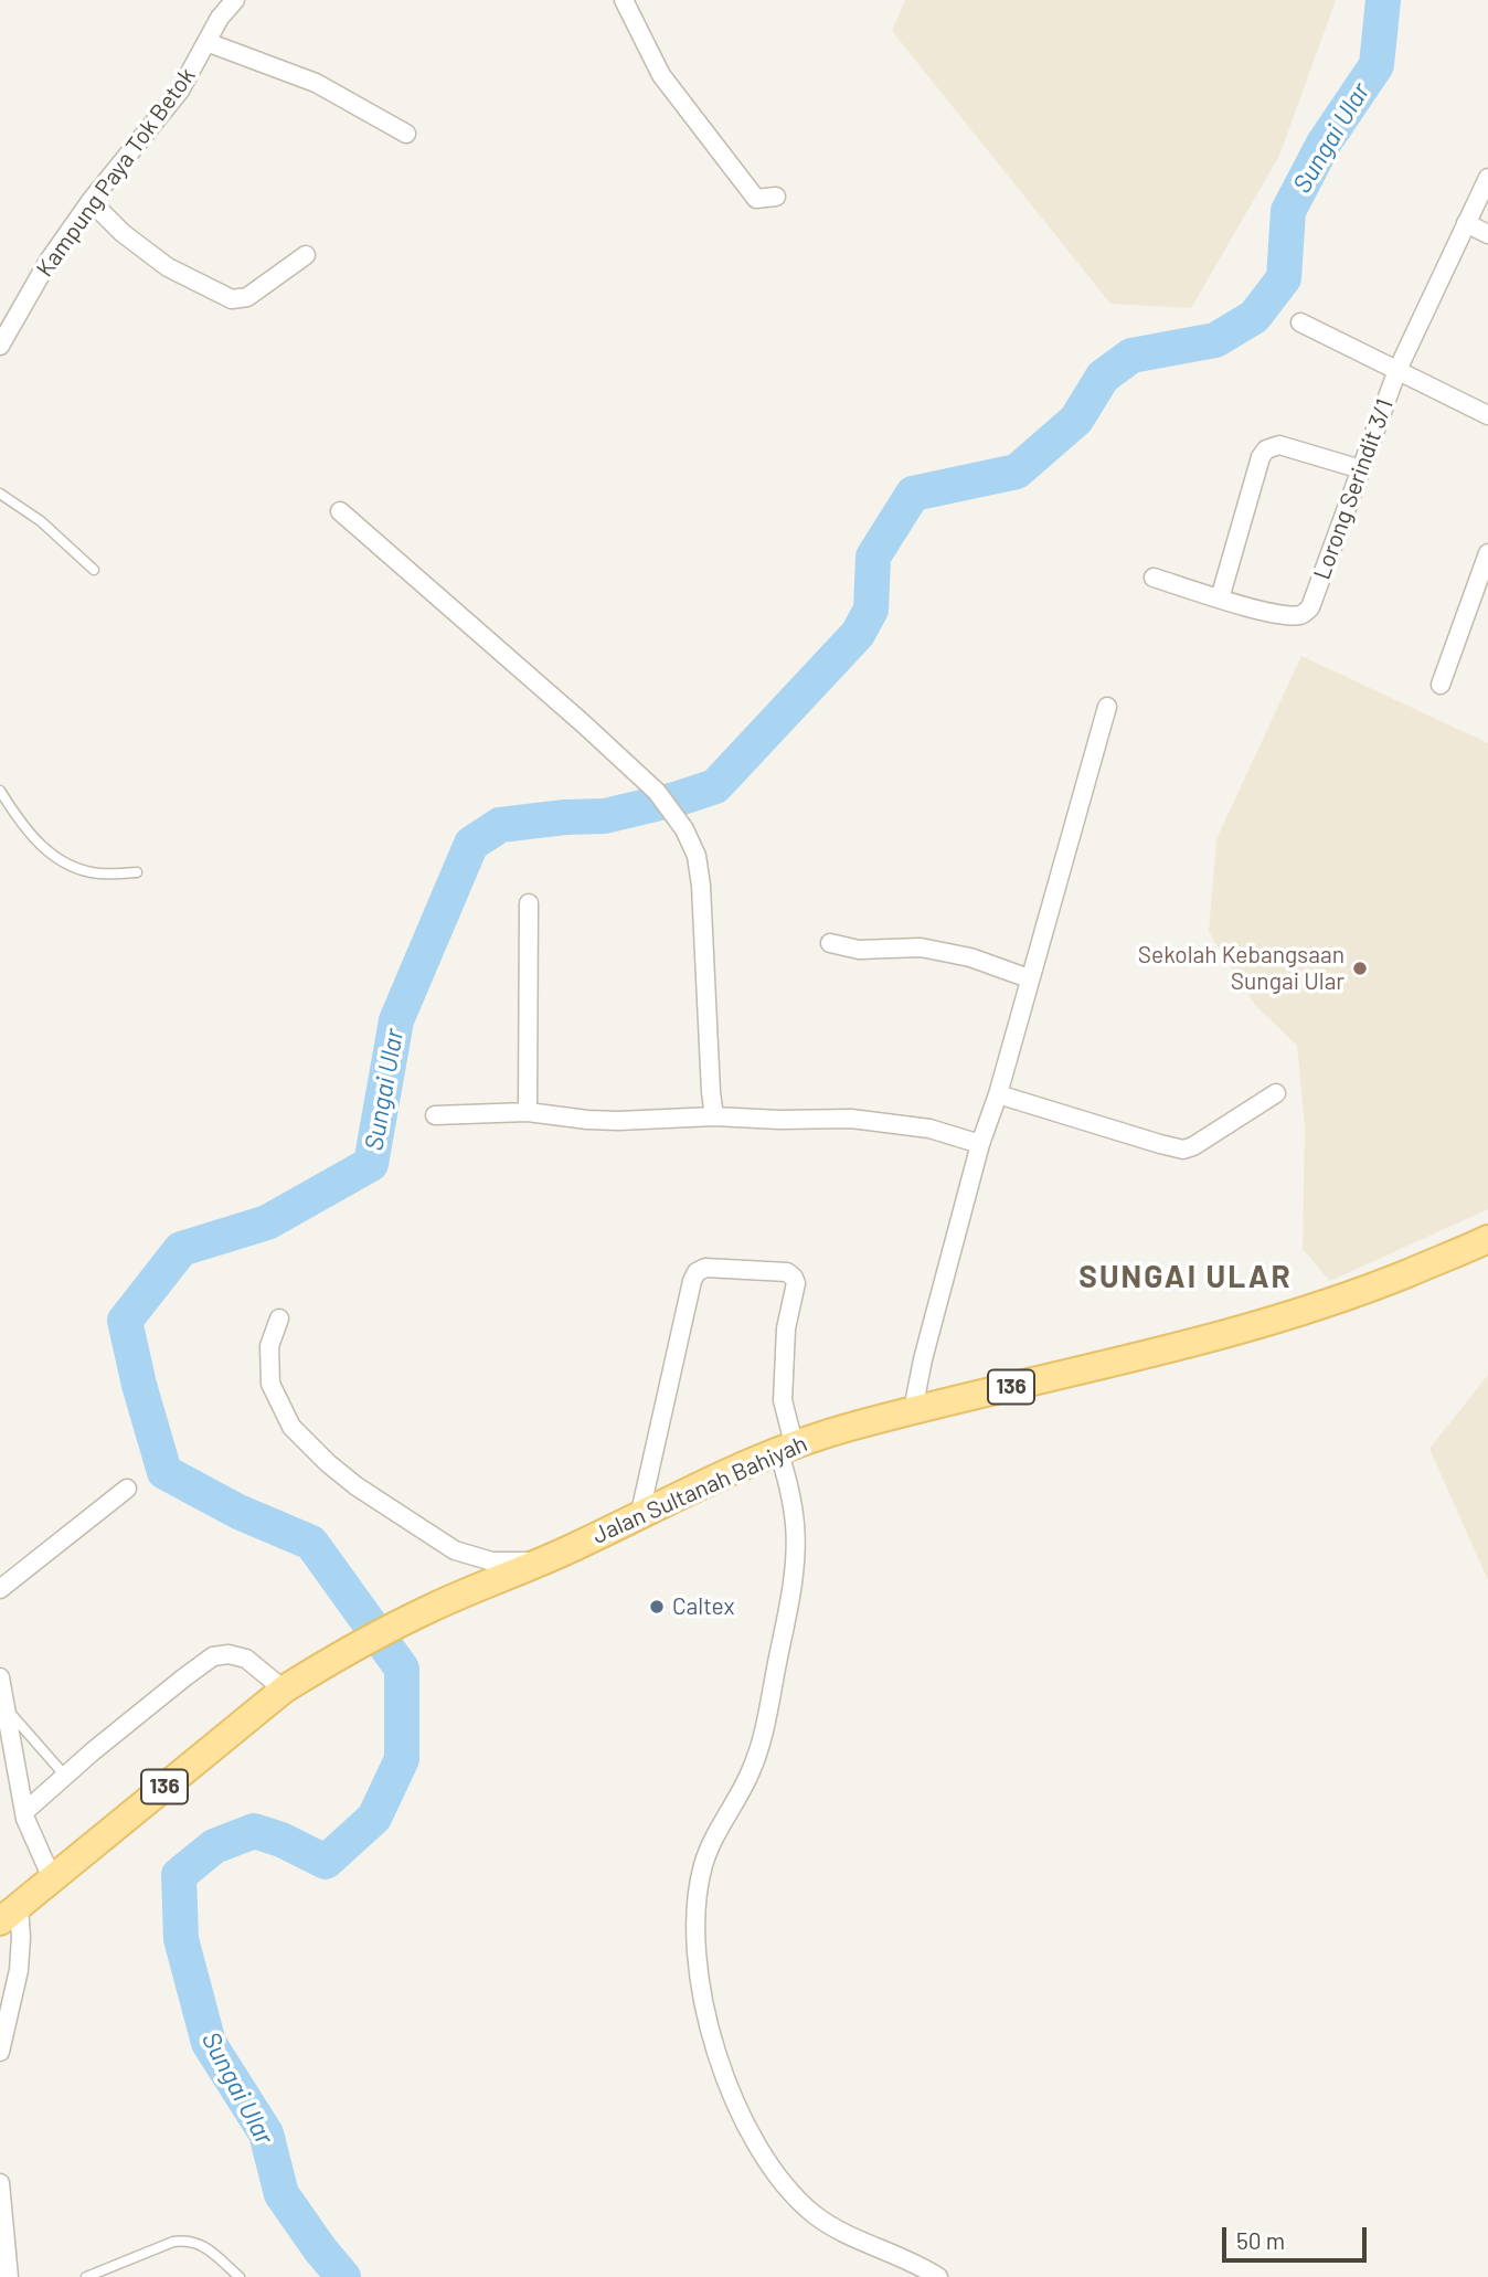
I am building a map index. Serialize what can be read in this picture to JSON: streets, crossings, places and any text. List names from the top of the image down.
{
  "streets": {
    "main road": ["136", "Jalan Sultanah Bahiyah"],
    "street": ["Kampung Paya Tok Betok", "Lorong Serindit 3/1"]
  },
  "districts": ["SUNGAI ULAR"],
  "water": ["Sungai Ular"],
  "places": ["Sekolah Kebangsaan Sungai Ular", "Caltex"],
  "scale_bar": "50 m"
}
